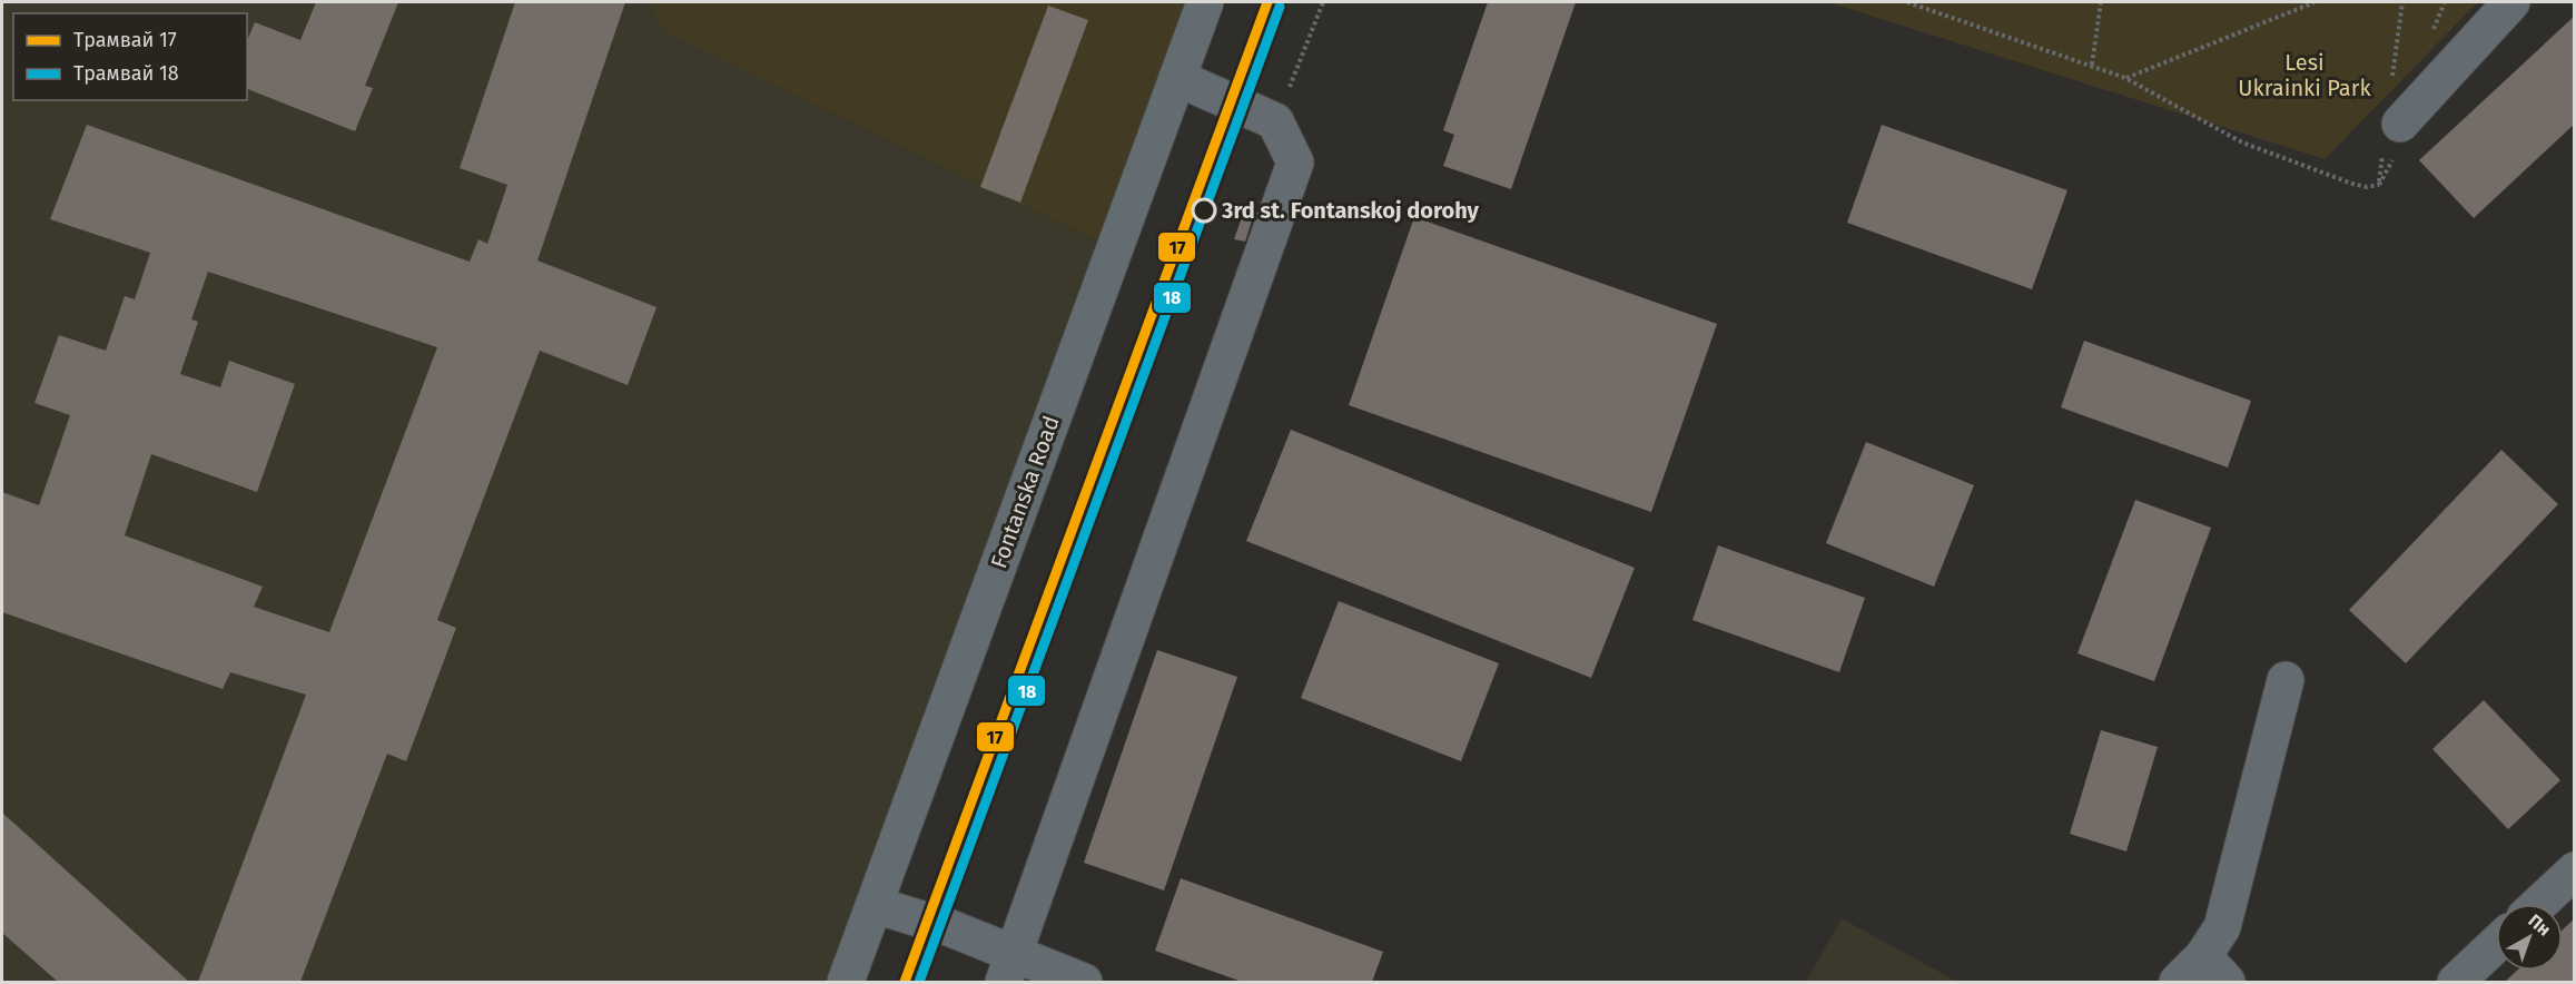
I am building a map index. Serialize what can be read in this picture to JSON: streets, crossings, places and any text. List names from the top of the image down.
{
  "streets": {
    "main road": ["Fontanska Road"]
  },
  "parks": ["Lesi Ukrainki Park"],
  "places": ["3rd st. Fontanskoj dorohy"],
  "lines": ["tram line 17", "tram line 18"],
  "legend": ["Трамвай 17", "Трамвай 18"],
  "north": "top right"
}
